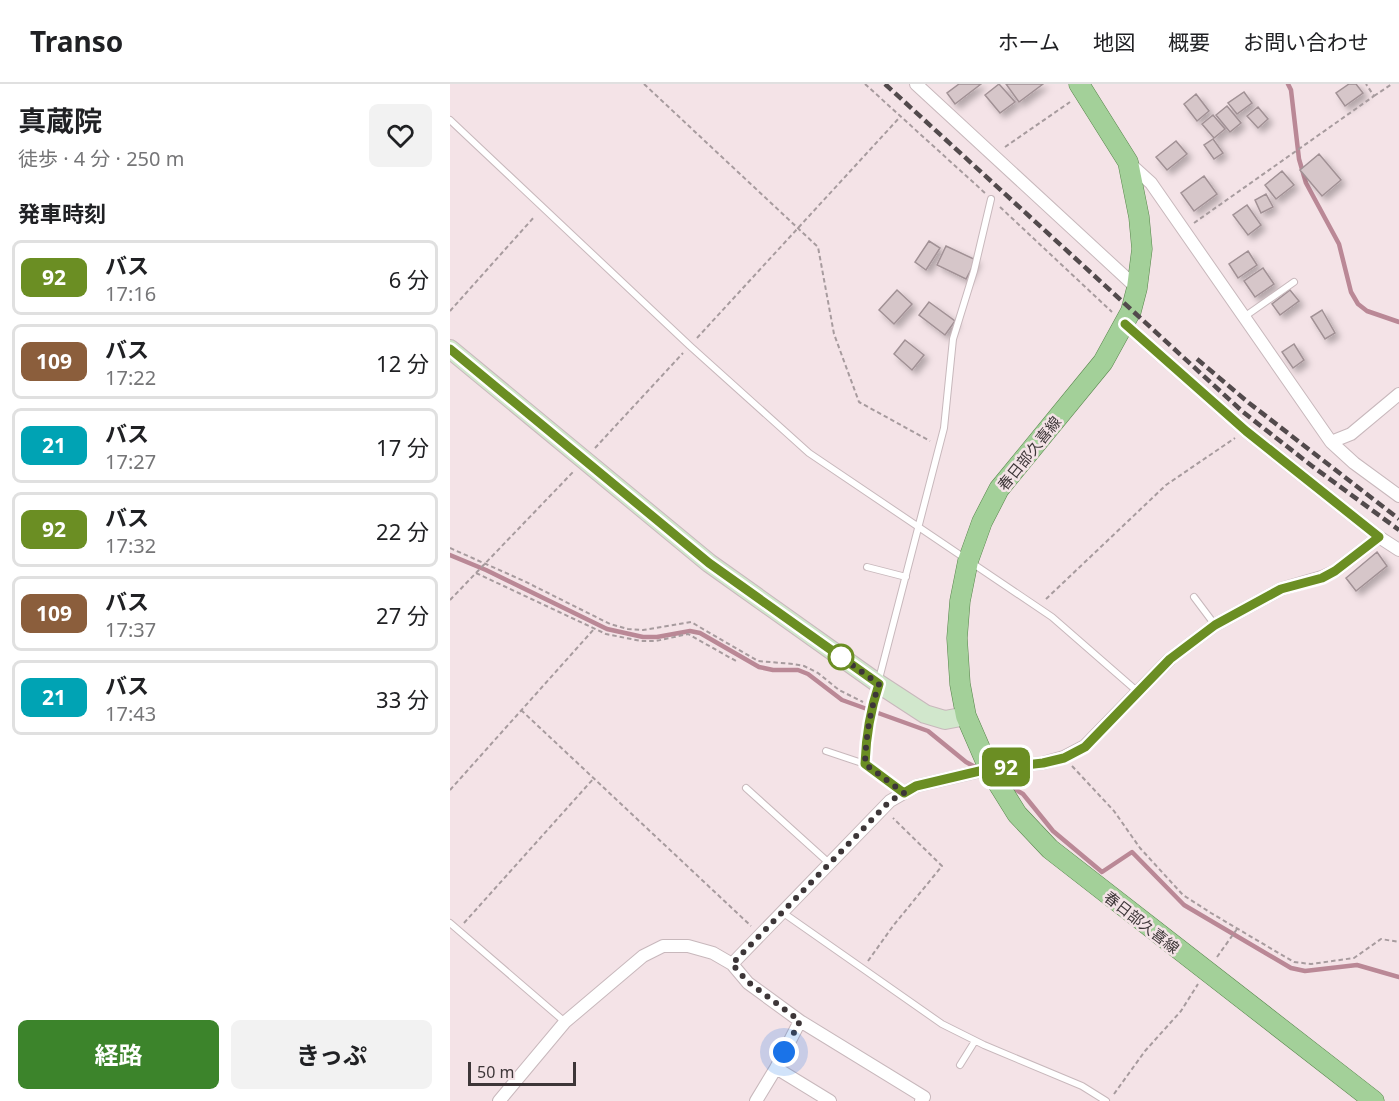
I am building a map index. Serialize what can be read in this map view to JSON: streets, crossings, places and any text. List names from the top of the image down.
{
  "streets": {
    "main road": ["春日部久喜線"]
  },
  "lines": ["bus line 92"],
  "scale_bar": "50 m",
  "page": {
    "header": "Transo",
    "nav": [
      "ホーム",
      "地図",
      "概要",
      "お問い合わせ"
    ],
    "heading": [
      ["真蔵院", "徒歩 · 4 分 · 250 m"],
      "発車時刻"
    ],
    "on_map": "92",
    "list": [
      {
        "mark": "92",
        "name": "バス",
        "note": "17:16",
        "value": "6 分"
      },
      {
        "mark": "109",
        "name": "バス",
        "note": "17:22",
        "value": "12 分"
      },
      {
        "mark": "21",
        "name": "バス",
        "note": "17:27",
        "value": "17 分"
      },
      {
        "mark": "92",
        "name": "バス",
        "note": "17:32",
        "value": "22 分"
      },
      {
        "mark": "109",
        "name": "バス",
        "note": "17:37",
        "value": "27 分"
      },
      {
        "mark": "21",
        "name": "バス",
        "note": "17:43",
        "value": "33 分"
      }
    ],
    "buttons": ["経路", "きっぷ"],
    "scale": "50 m"
  }
}
